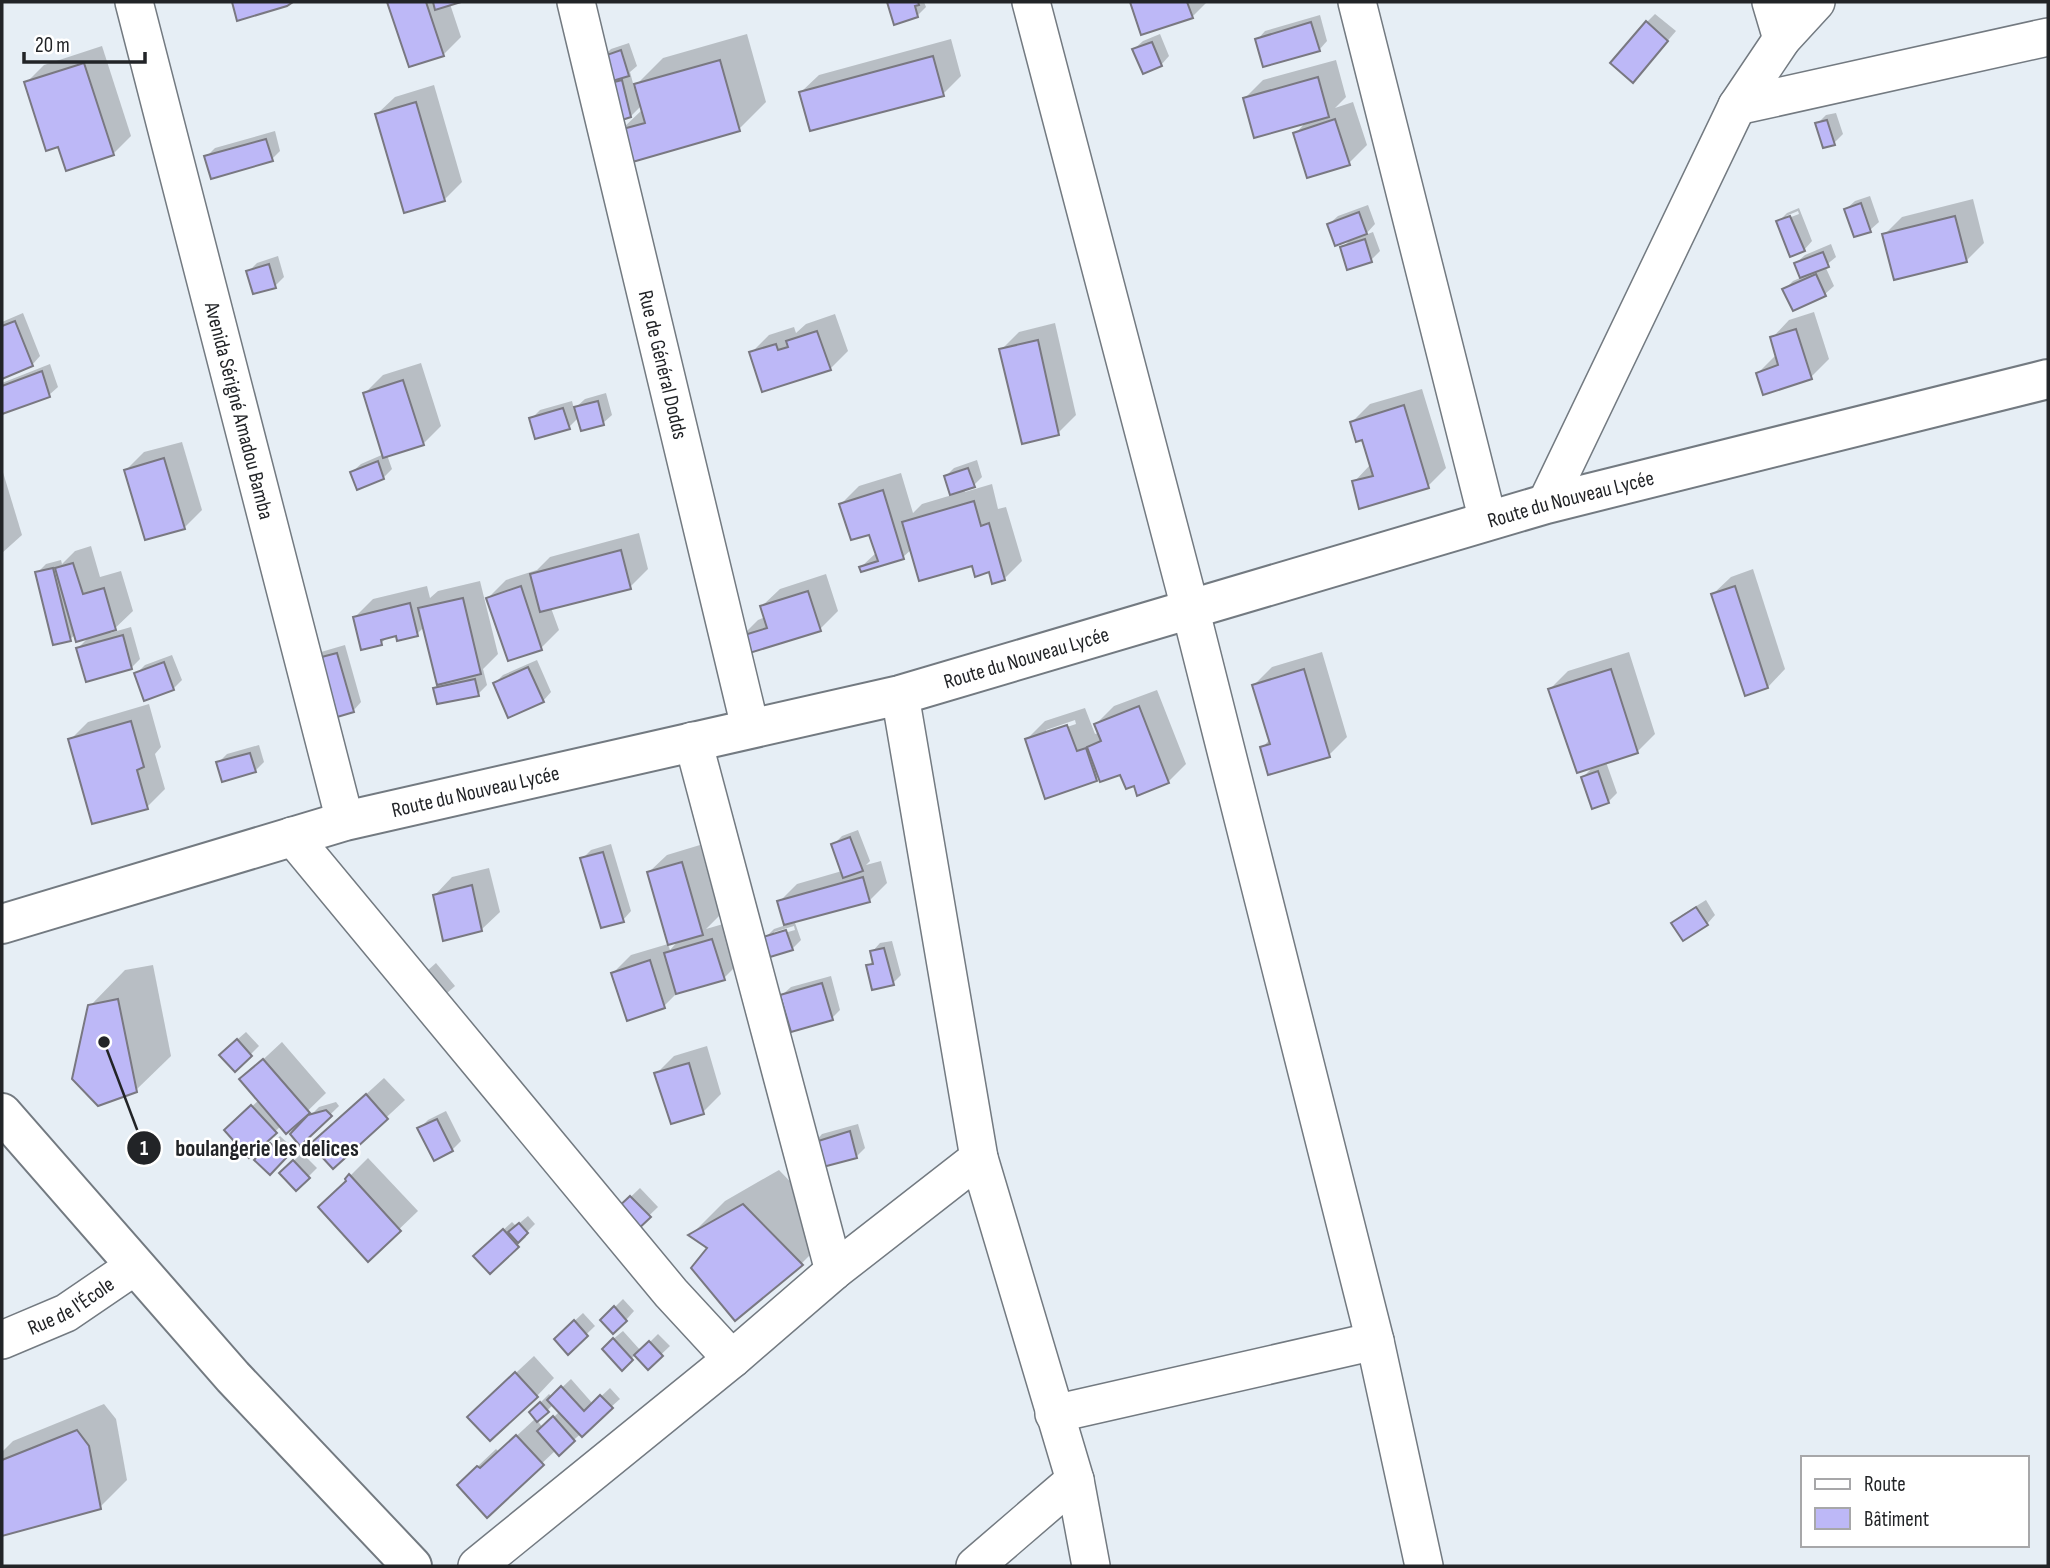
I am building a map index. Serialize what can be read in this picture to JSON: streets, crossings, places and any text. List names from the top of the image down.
{
  "streets": {
    "street": [
      "Rue de Général Dodds",
      "Avenida Sérigné Amadou Bamba",
      "Route du Nouveau Lycée",
      "Rue de l'École"
    ]
  },
  "crossings": [
    ["Rue de Général Dodds", "Route du Nouveau Lycée"],
    ["Avenida Sérigné Amadou Bamba", "Route du Nouveau Lycée"]
  ],
  "places": ["boulangerie les delices"],
  "legend": ["Route", "Bâtiment"],
  "scale_bar": "20 m"
}
